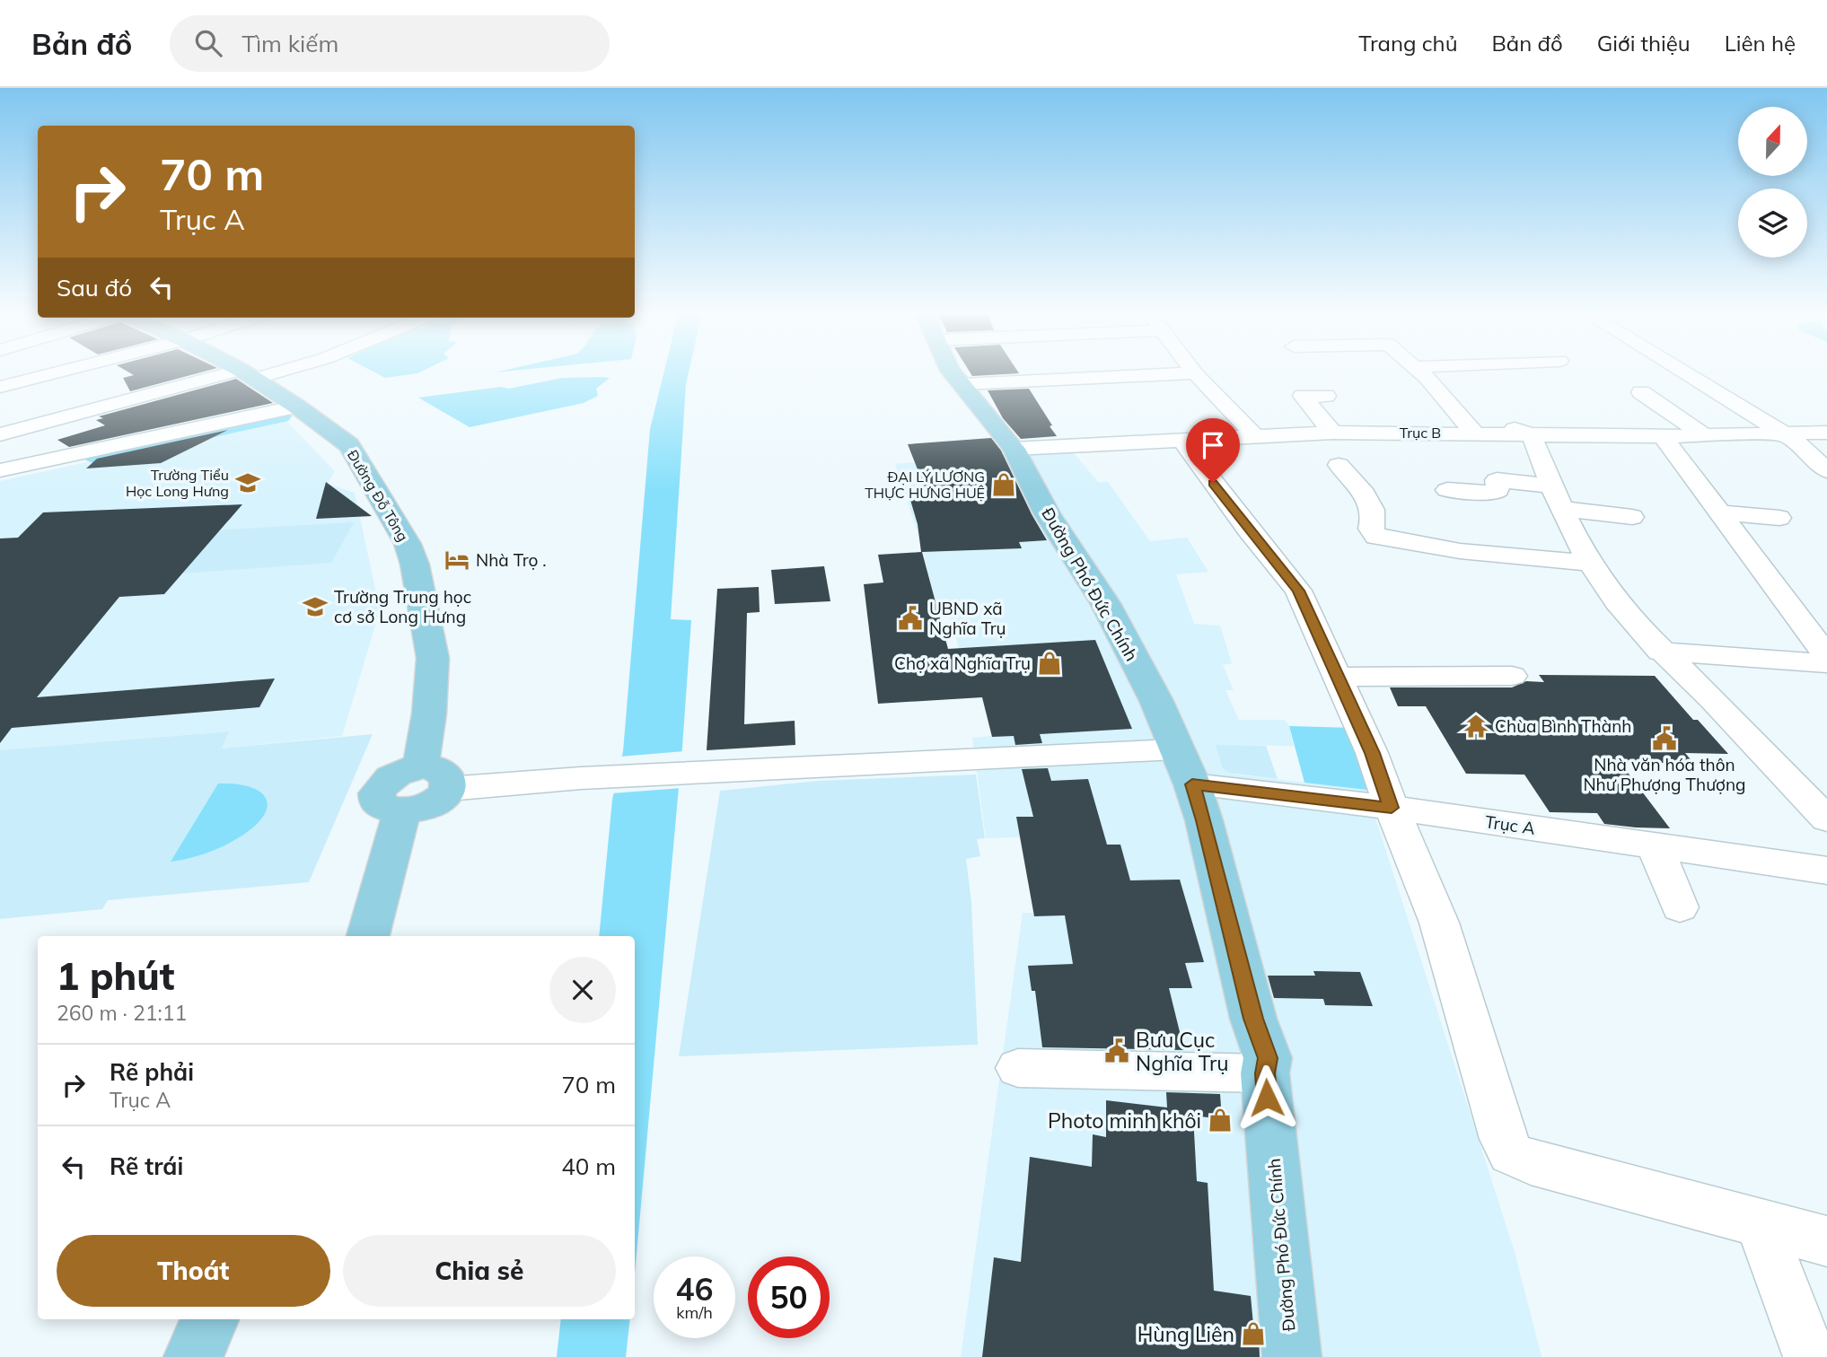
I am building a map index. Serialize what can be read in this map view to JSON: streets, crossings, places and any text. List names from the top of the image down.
{
  "streets": {
    "main road": ["Đường Đỗ Tông", "Đường Phó Đức Chính"],
    "street": ["Trục B", "Trục A"]
  },
  "crossings": [
    ["Trục B", "Đường Phó Đức Chính"],
    ["Đường Đỗ Tông", "Trục A"],
    ["Đường Phó Đức Chính", "Trục A"]
  ],
  "places": {
    "school or university": ["Trường Tiểu Học Long Hưng", "Trường Trung học cơ sở Long Hưng"],
    "shop": [
      "ĐẠI LÝ LƯƠNG THỰC HƯNG HUỆ",
      "Chợ xã Nghĩa Trụ",
      "Photo minh khôi",
      "Hùng Liên"
    ],
    "hotel": ["Nhà Trọ ."],
    "public building": ["UBND xã Nghĩa Trụ", "Nhà văn hóa thôn Như Phượng Thượng", "Bưu Cục Nghĩa Trụ"],
    "temple": ["Chùa Bình Thành"]
  },
  "north": "top",
  "page": {
    "header": "Bản đồ",
    "search": "Tìm kiếm",
    "nav": [
      "Trang chủ",
      "Bản đồ",
      "Giới thiệu",
      "Liên hệ"
    ],
    "turn": ["70 m", "Trục A"],
    "then": "Sau đó",
    "heading": ["1 phút", "260 m · 21:11"],
    "list": [
      {
        "name": "Rẽ phải",
        "note": "Trục A",
        "value": "70 m"
      },
      {
        "name": "Rẽ trái",
        "value": "40 m"
      }
    ],
    "buttons": ["Thoát", "Chia sẻ"],
    "speed": "46 km/h",
    "limit": "50"
  }
}
